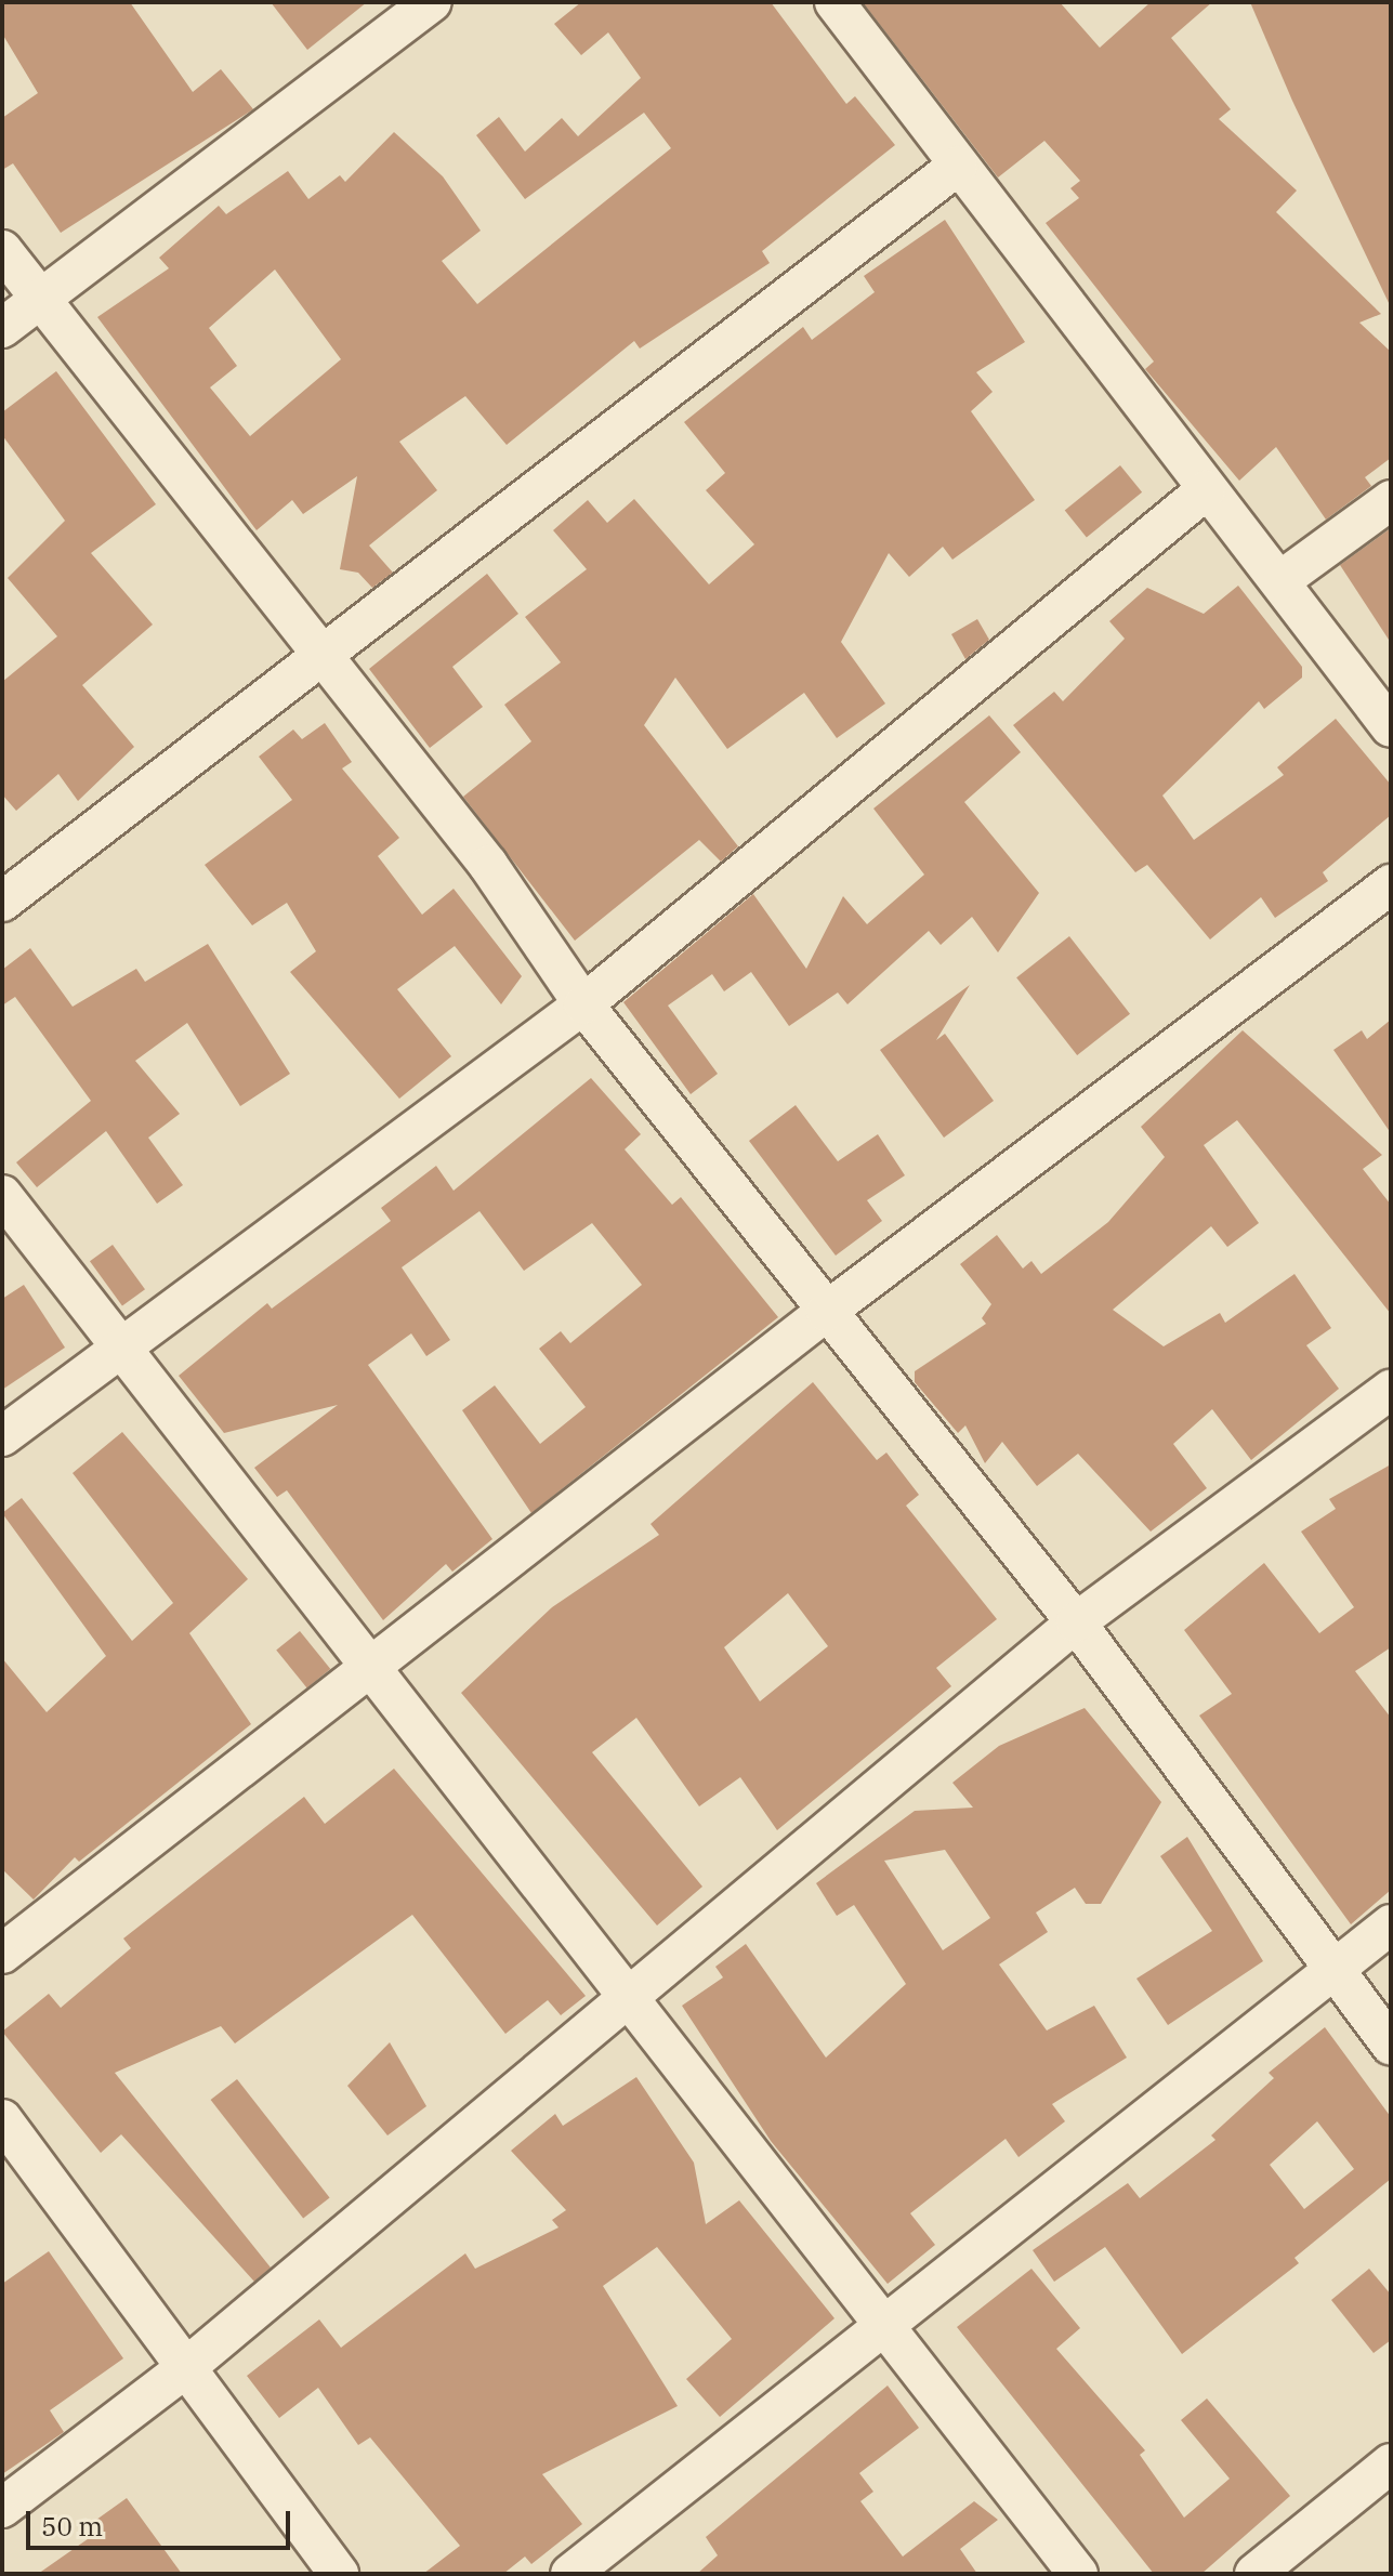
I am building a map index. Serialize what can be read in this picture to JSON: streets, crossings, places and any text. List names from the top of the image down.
{
  "scale_bar": "50 m"
}
